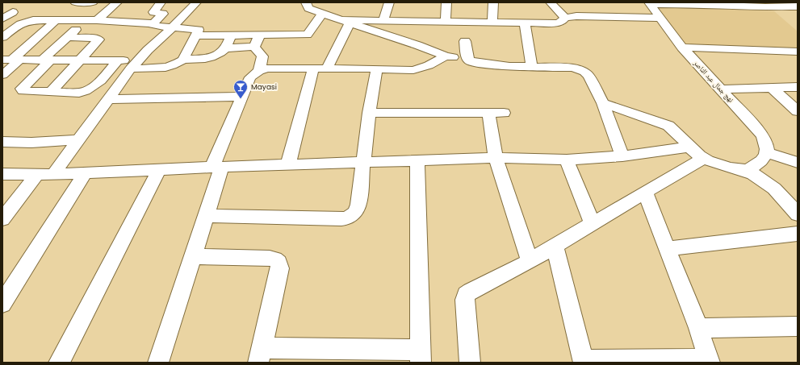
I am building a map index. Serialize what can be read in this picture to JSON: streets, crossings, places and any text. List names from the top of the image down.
{
  "streets": {
    "street": ["نهج جمال عبد الناصر"]
  },
  "places": {
    "bar": ["Mayasi"]
  }
}
